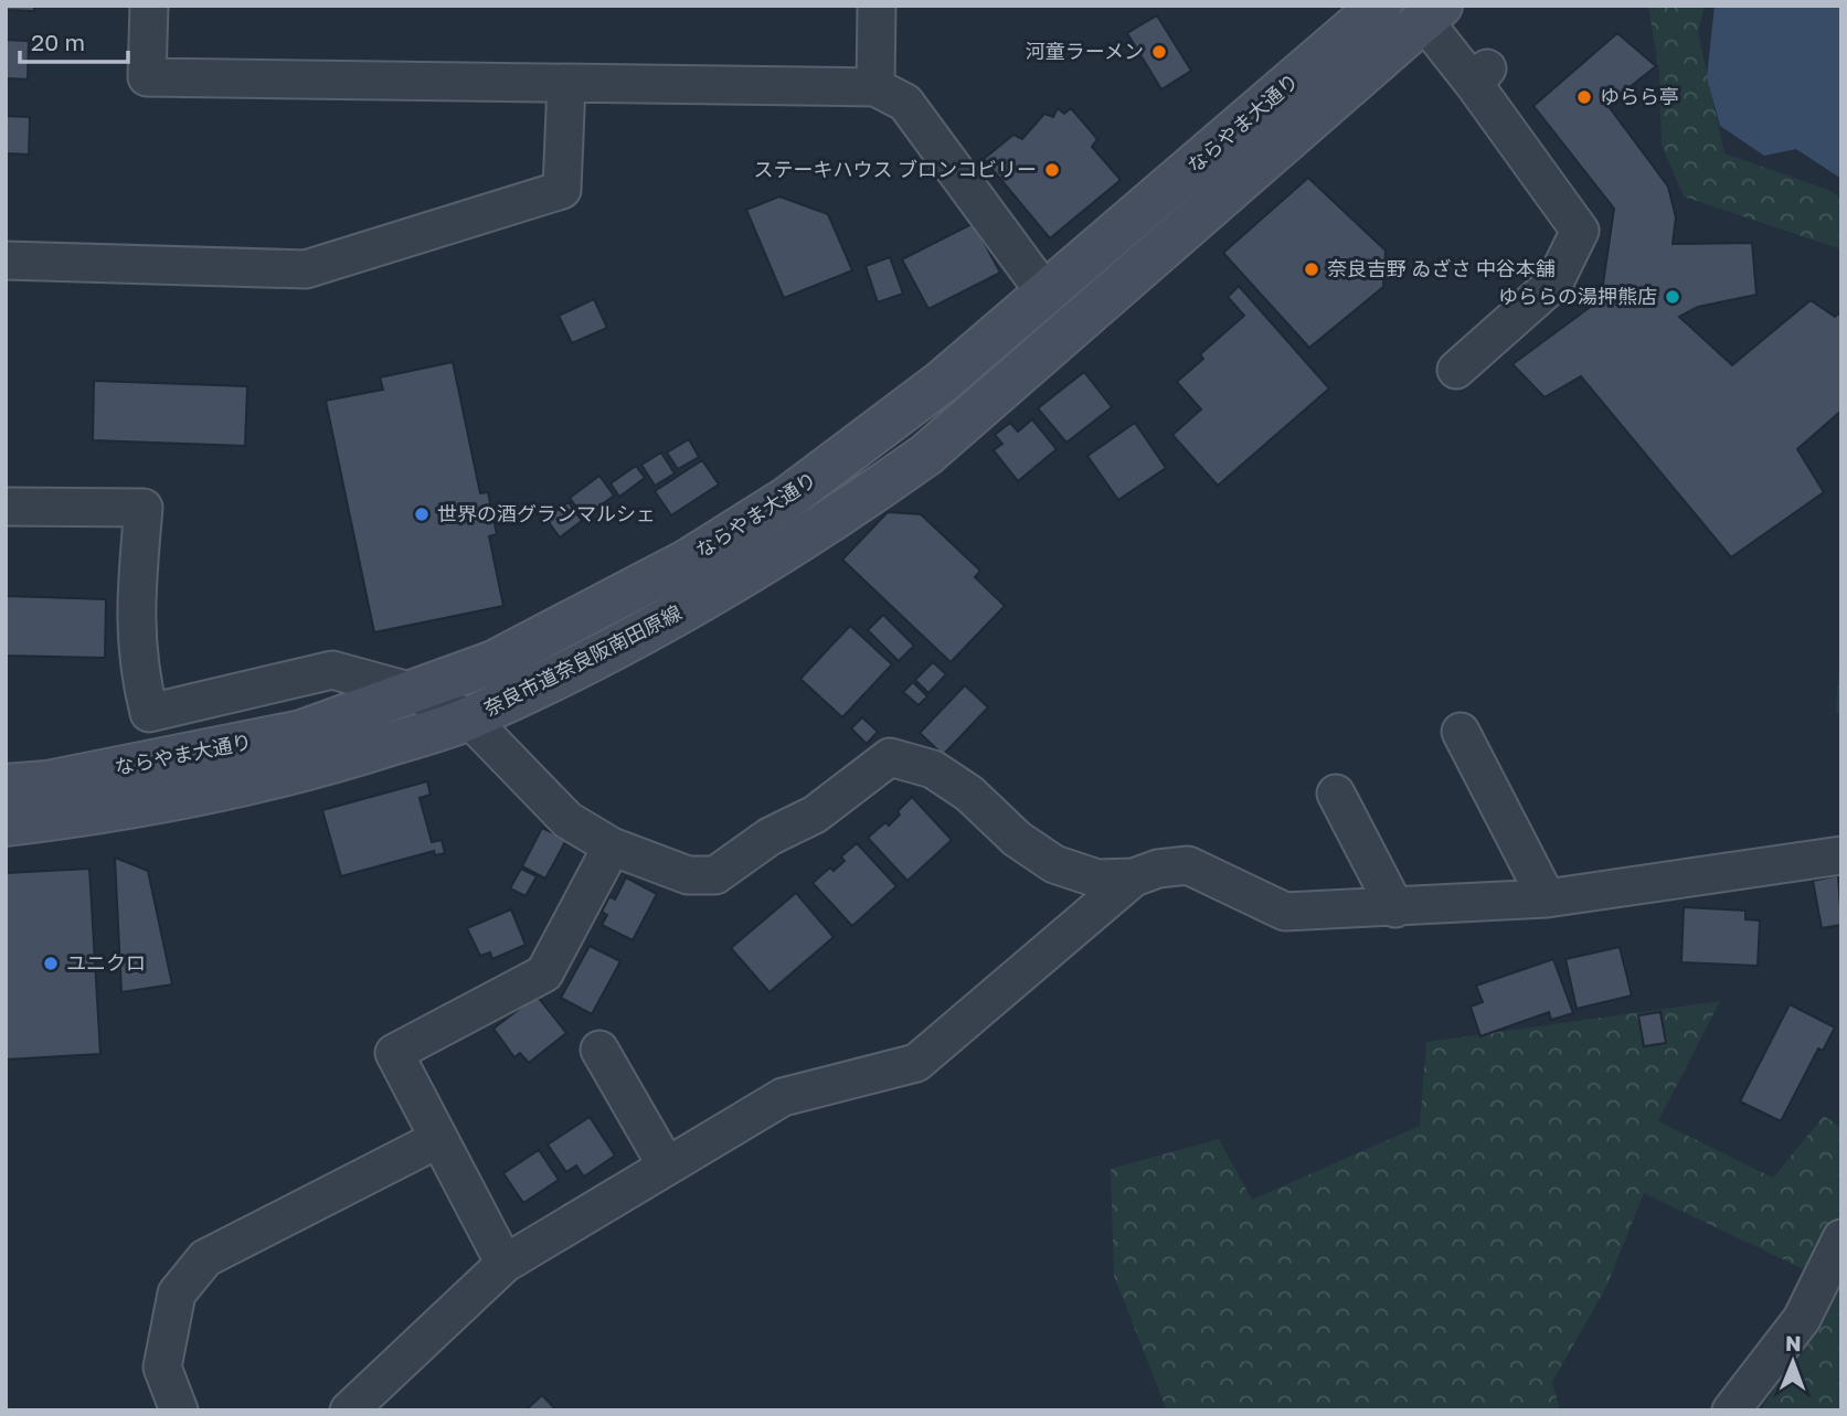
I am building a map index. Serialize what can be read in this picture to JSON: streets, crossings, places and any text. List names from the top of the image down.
{
  "streets": {
    "street": ["ならやま大通り", "奈良市道奈良阪南田原線"]
  },
  "crossings": [
    ["ならやま大通り", "奈良市道奈良阪南田原線"]
  ],
  "places": [
    "河童ラーメン",
    "ゆらら亭",
    "ステーキハウス ブロンコビリー",
    "奈良吉野 ゐざさ 中谷本舗",
    "ゆららの湯押熊店",
    "世界の酒グランマルシェ",
    "ユニクロ"
  ],
  "scale_bar": "20 m",
  "north": "top"
}
